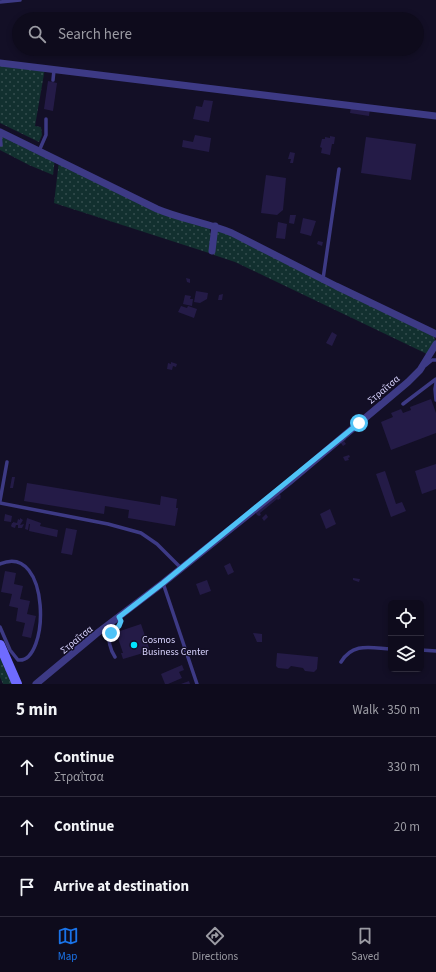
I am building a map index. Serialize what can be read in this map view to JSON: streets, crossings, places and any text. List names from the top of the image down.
{
  "streets": {
    "street": ["Στραΐτσα"]
  },
  "places": ["Cosmos Business Center"],
  "page": {
    "search": "Search here",
    "heading": ["5 min", "Walk · 350 m"],
    "list": [
      ["Continue", "Στραΐτσα", "330 m"],
      ["Continue", "20 m"],
      "Arrive at destination"
    ],
    "nav": ["Map", "Directions", "Saved"]
  }
}
